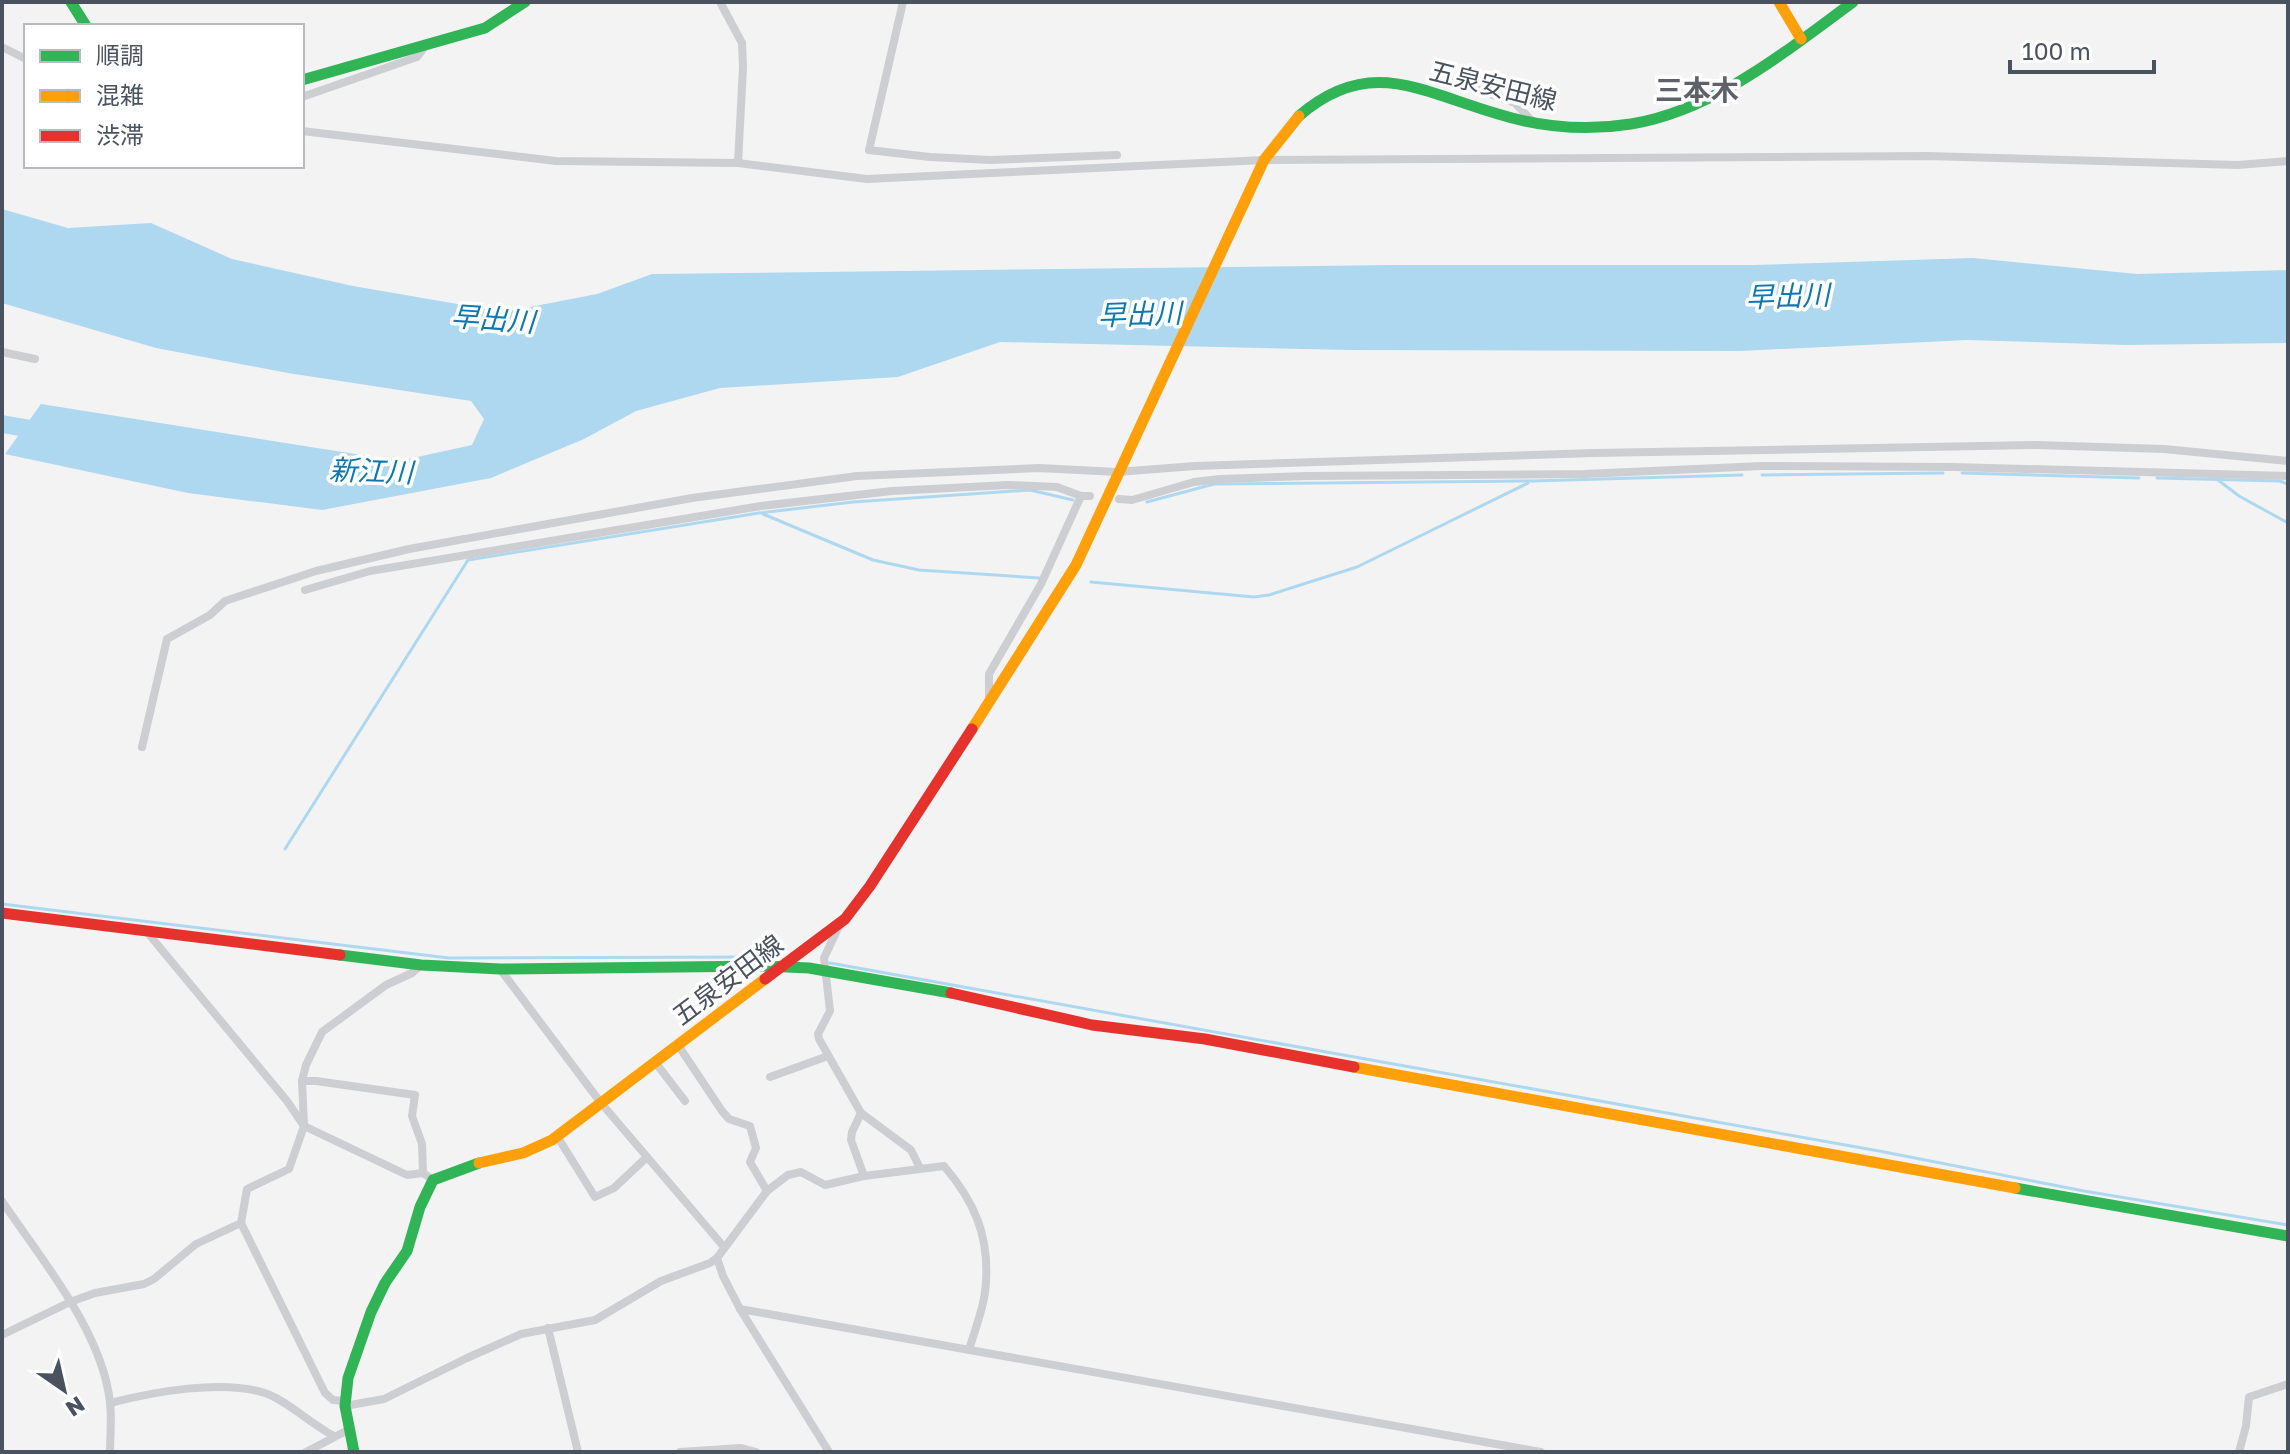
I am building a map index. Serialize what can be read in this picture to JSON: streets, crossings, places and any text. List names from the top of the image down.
{
  "streets": {
    "street": ["五泉安田線"]
  },
  "districts": ["三本木"],
  "water": ["早出川", "新江川"],
  "legend": ["順調", "混雑", "渋滞"],
  "scale_bar": "100 m",
  "north": "bottom right"
}
